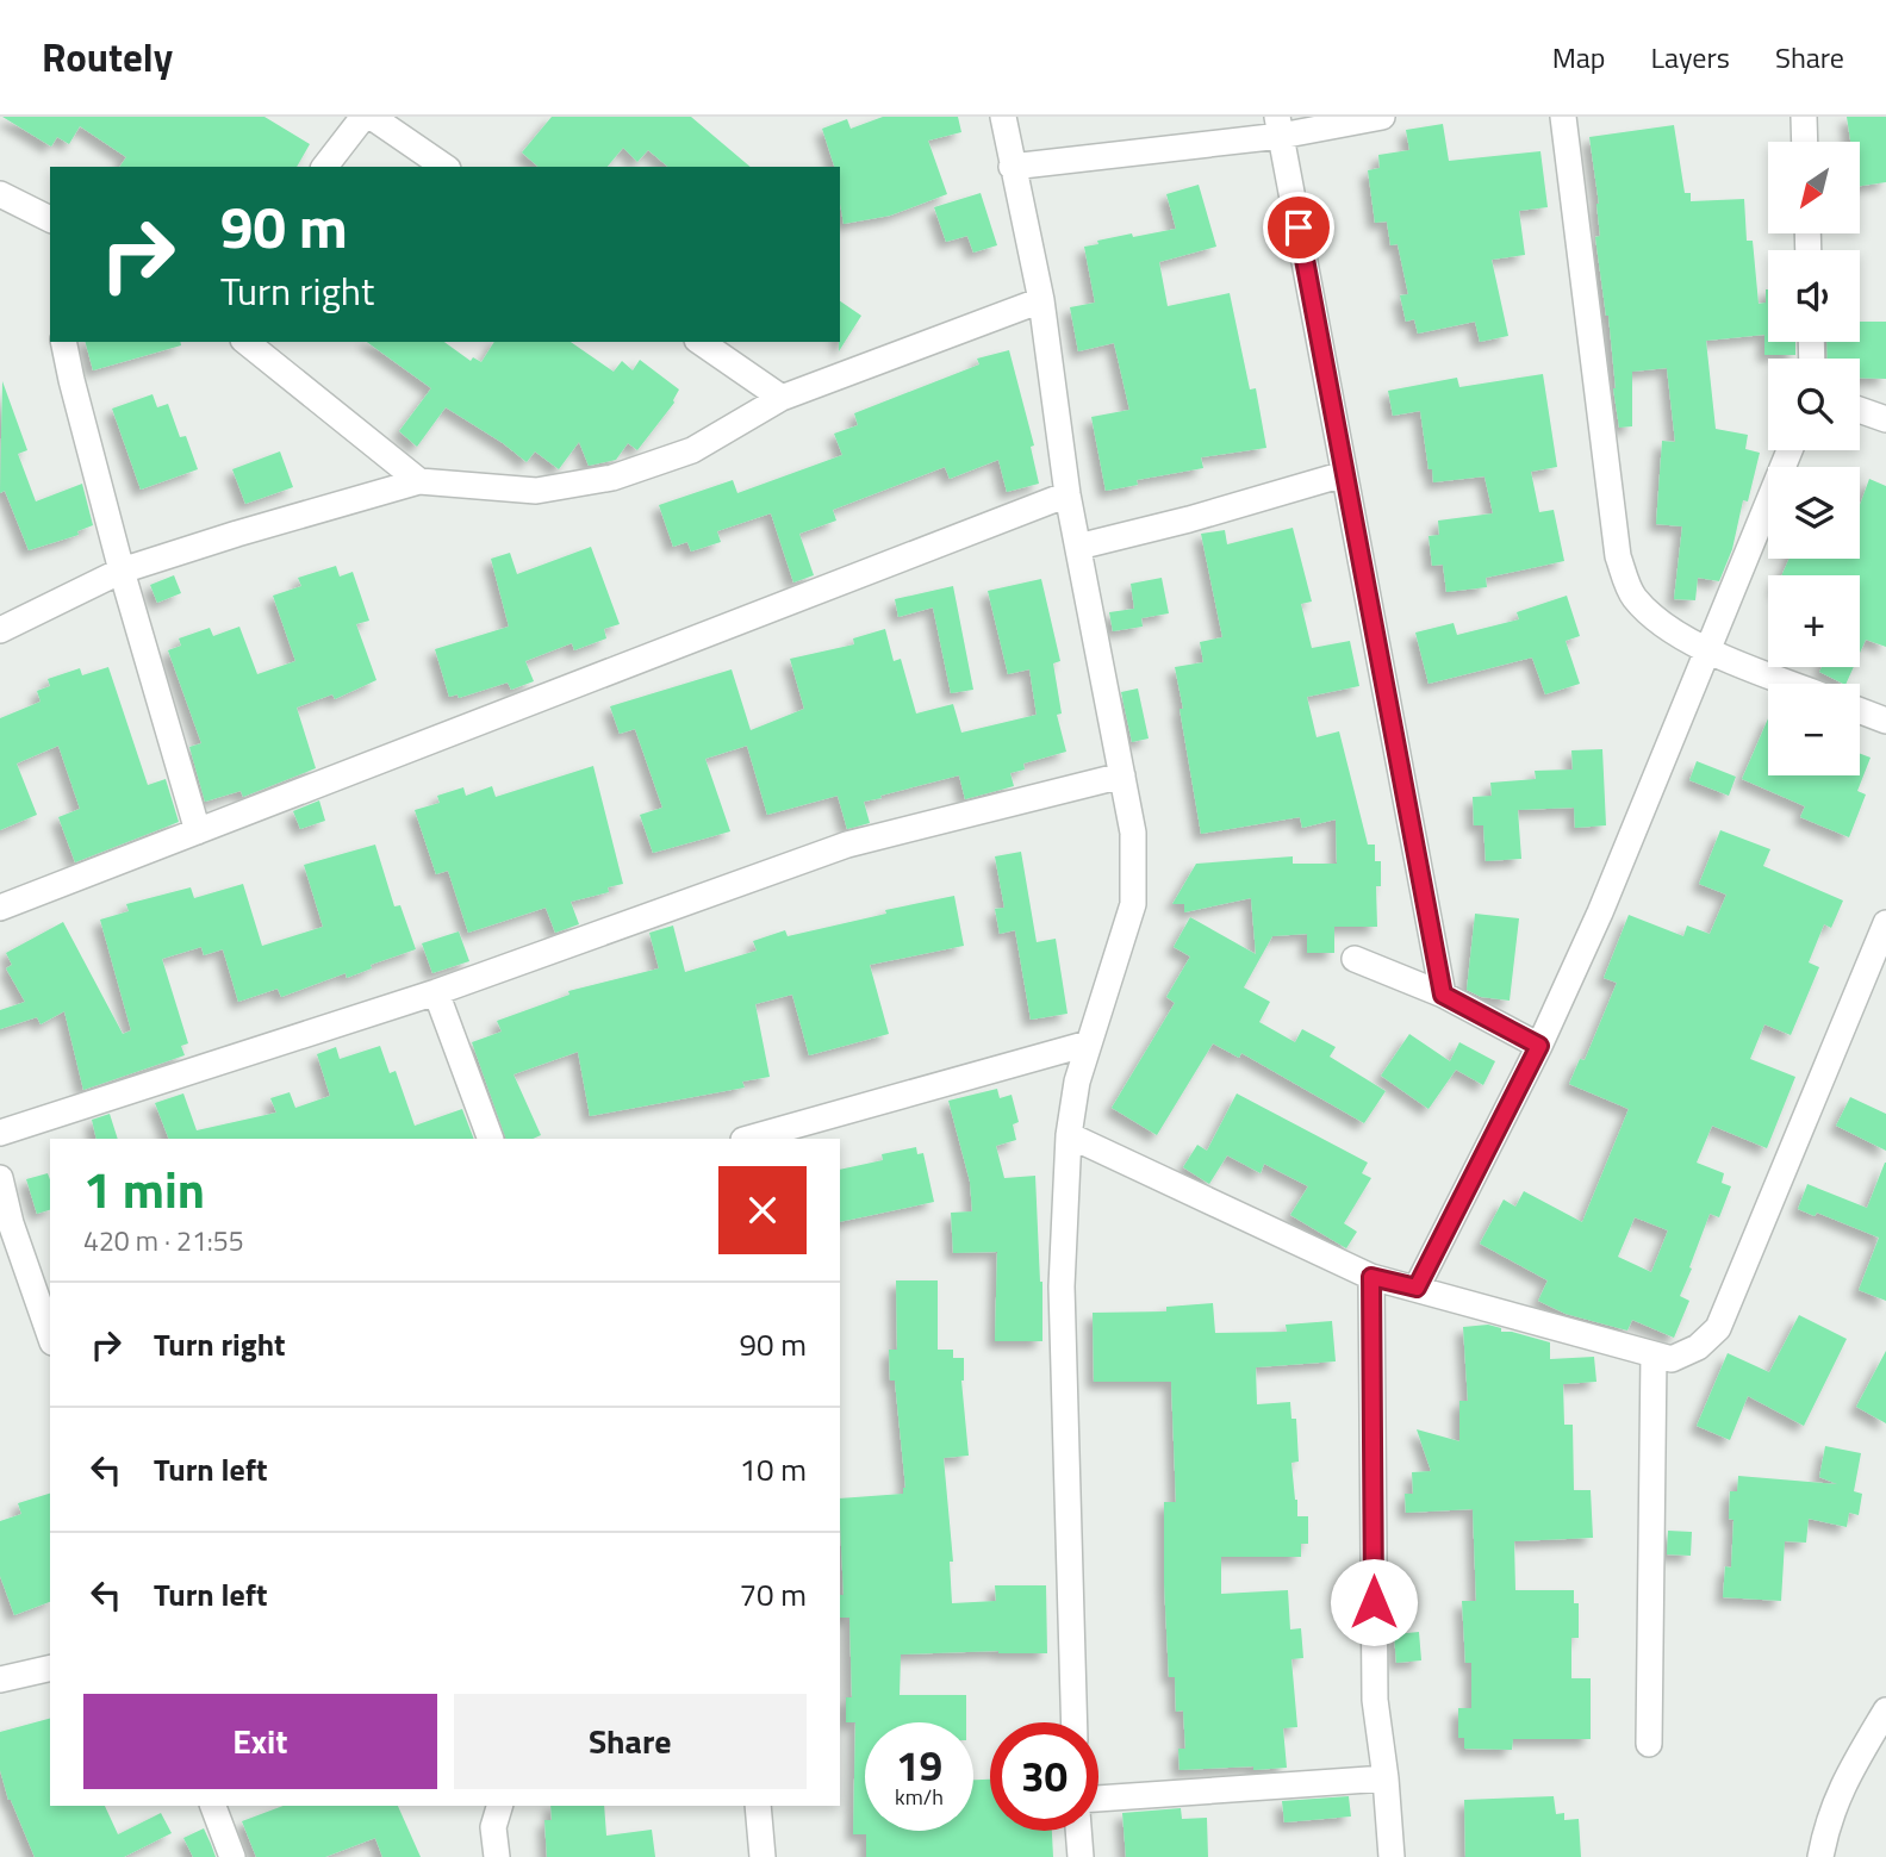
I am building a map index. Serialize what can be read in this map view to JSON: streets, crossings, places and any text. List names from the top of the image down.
{
  "north": "bottom left",
  "page": {
    "header": "Routely",
    "nav": ["Map", "Layers", "Share"],
    "map_buttons": ["+", "−"],
    "turn": ["90 m", "Turn right"],
    "heading": ["1 min", "420 m · 21:55"],
    "list": [
      {
        "name": "Turn right",
        "value": "90 m"
      },
      {
        "name": "Turn left",
        "value": "10 m"
      },
      {
        "name": "Turn left",
        "value": "70 m"
      }
    ],
    "buttons": ["Exit", "Share"],
    "speed": "19 km/h",
    "limit": "30"
  }
}
